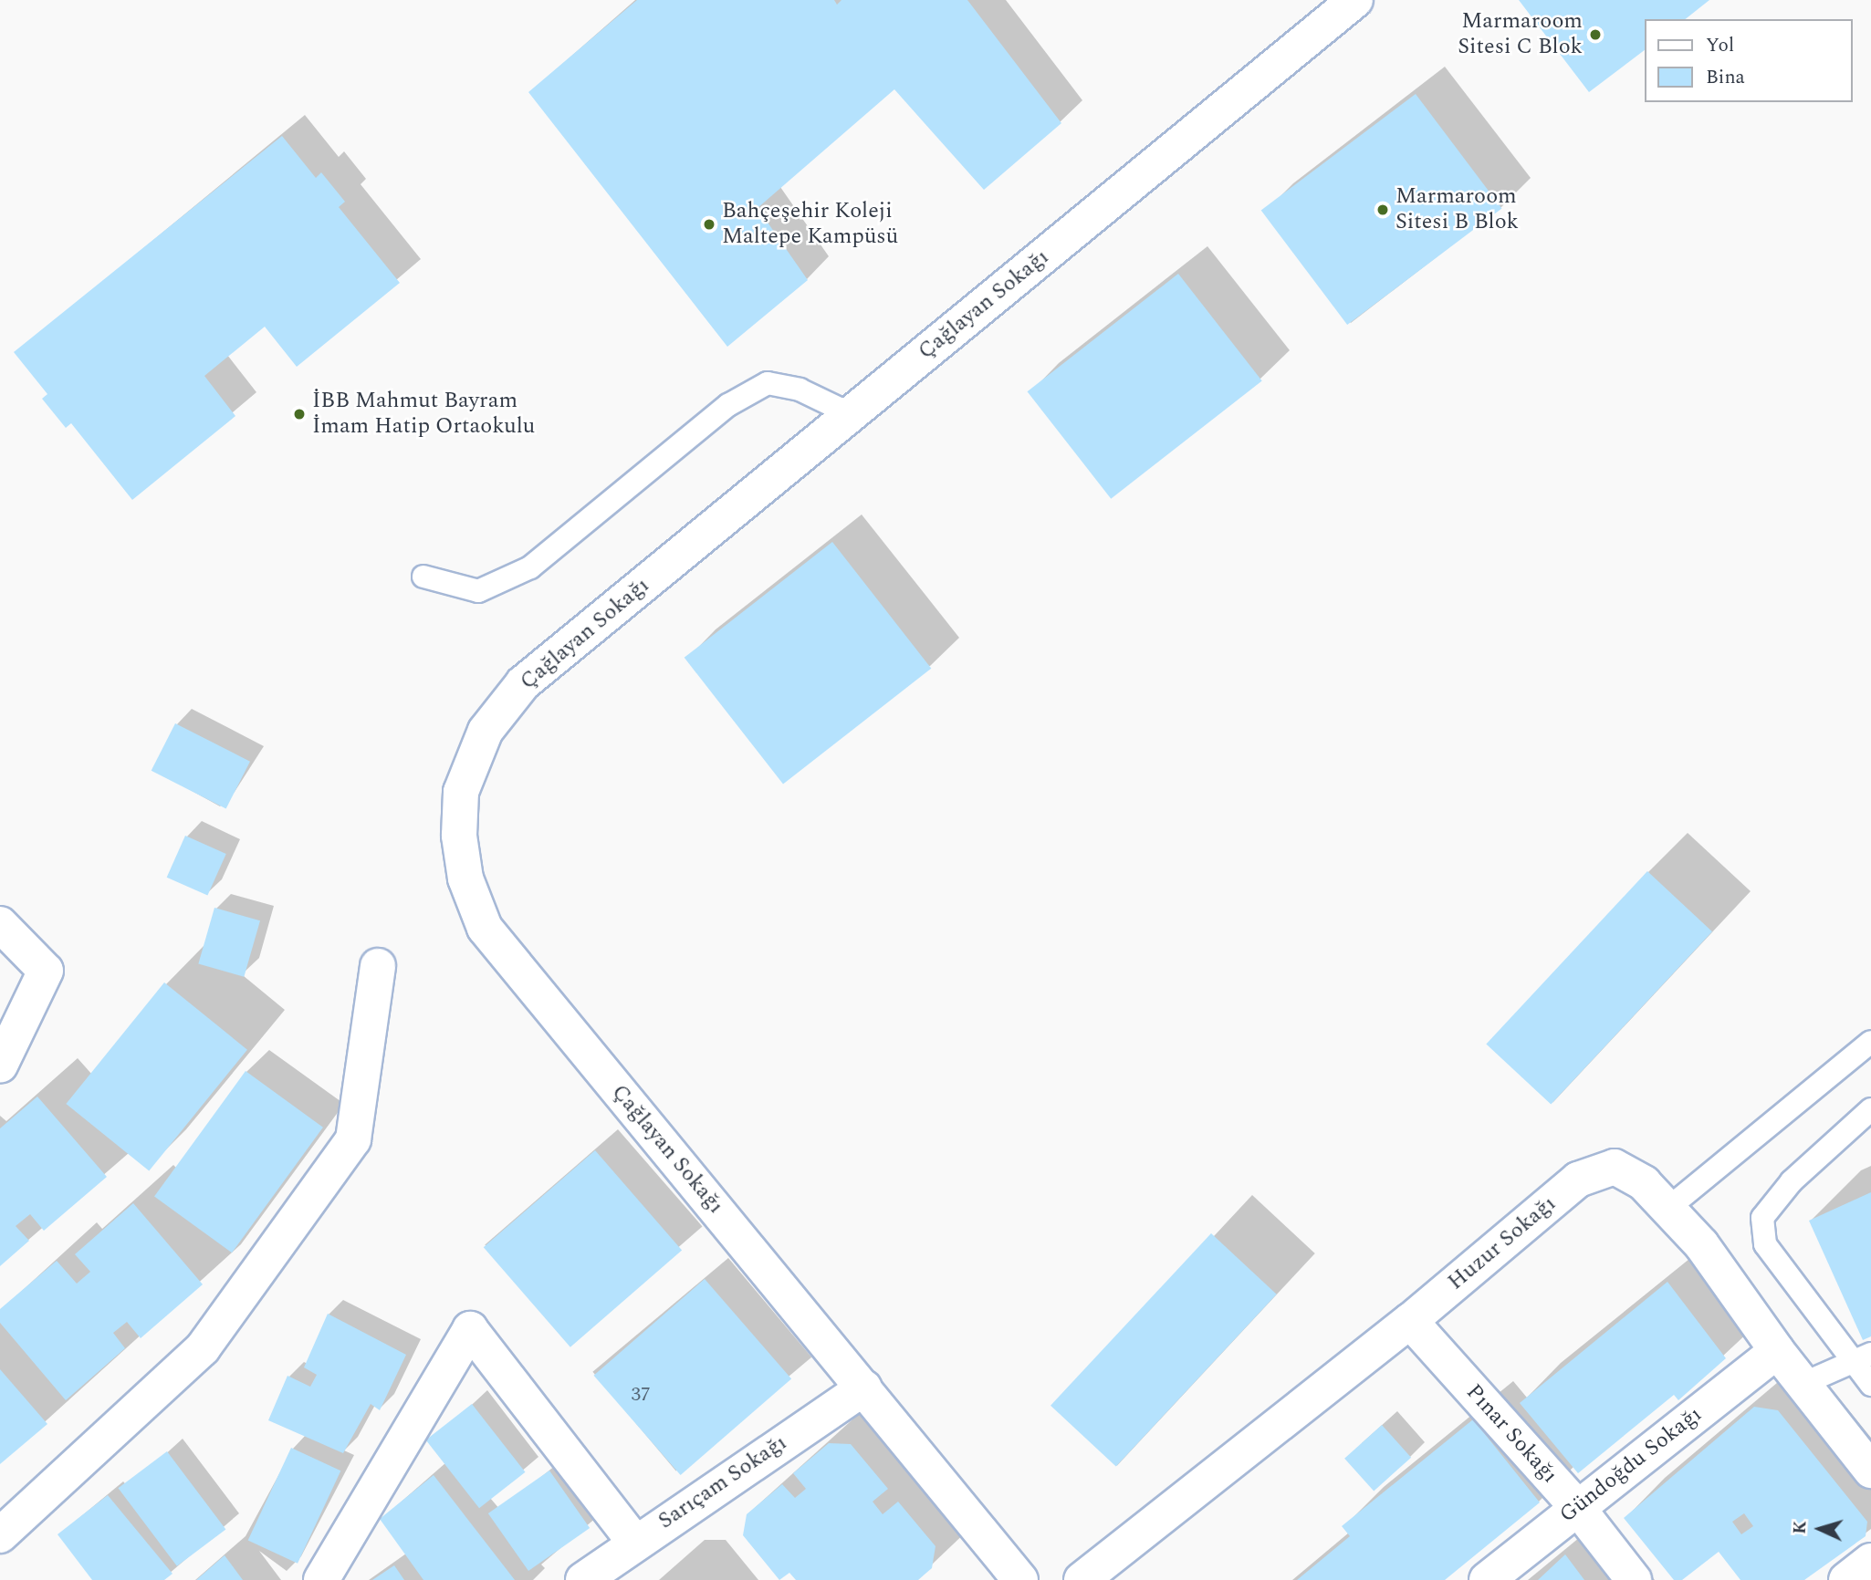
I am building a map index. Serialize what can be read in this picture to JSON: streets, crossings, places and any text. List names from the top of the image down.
{
  "streets": {
    "street": [
      "Çağlayan Sokağı",
      "Huzur Sokağı",
      "Pınar Sokağı",
      "Gündoğdu Sokağı",
      "Sarıçam Sokağı"
    ]
  },
  "crossings": [
    ["Çağlayan Sokağı", "Sarıçam Sokağı"],
    ["Huzur Sokağı", "Pınar Sokağı"],
    ["Huzur Sokağı", "Gündoğdu Sokağı"],
    ["Pınar Sokağı", "Gündoğdu Sokağı"]
  ],
  "places": [
    "Marmaroom Sitesi C Blok",
    "Marmaroom Sitesi B Blok",
    "Bahçeşehir Koleji Maltepe Kampüsü",
    "İBB Mahmut Bayram İmam Hatip Ortaokulu"
  ],
  "house_numbers": ["37"],
  "legend": ["Yol", "Bina"],
  "north": "left"
}
